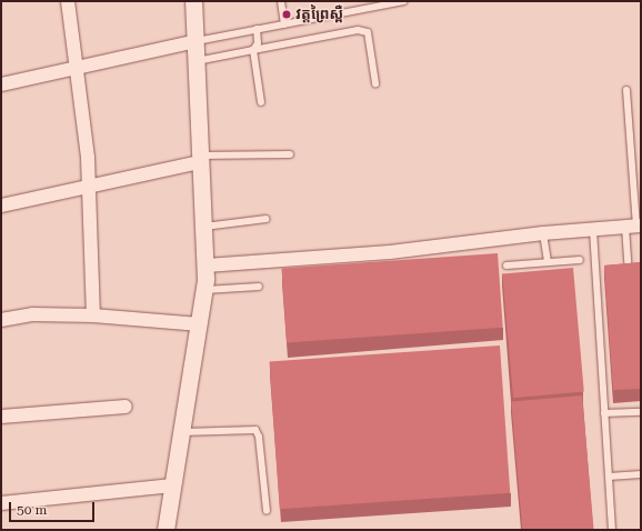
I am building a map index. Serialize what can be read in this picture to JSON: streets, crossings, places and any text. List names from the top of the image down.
{
  "places": ["វត្តព្រៃស្ពឺ"],
  "scale_bar": "50 m"
}
